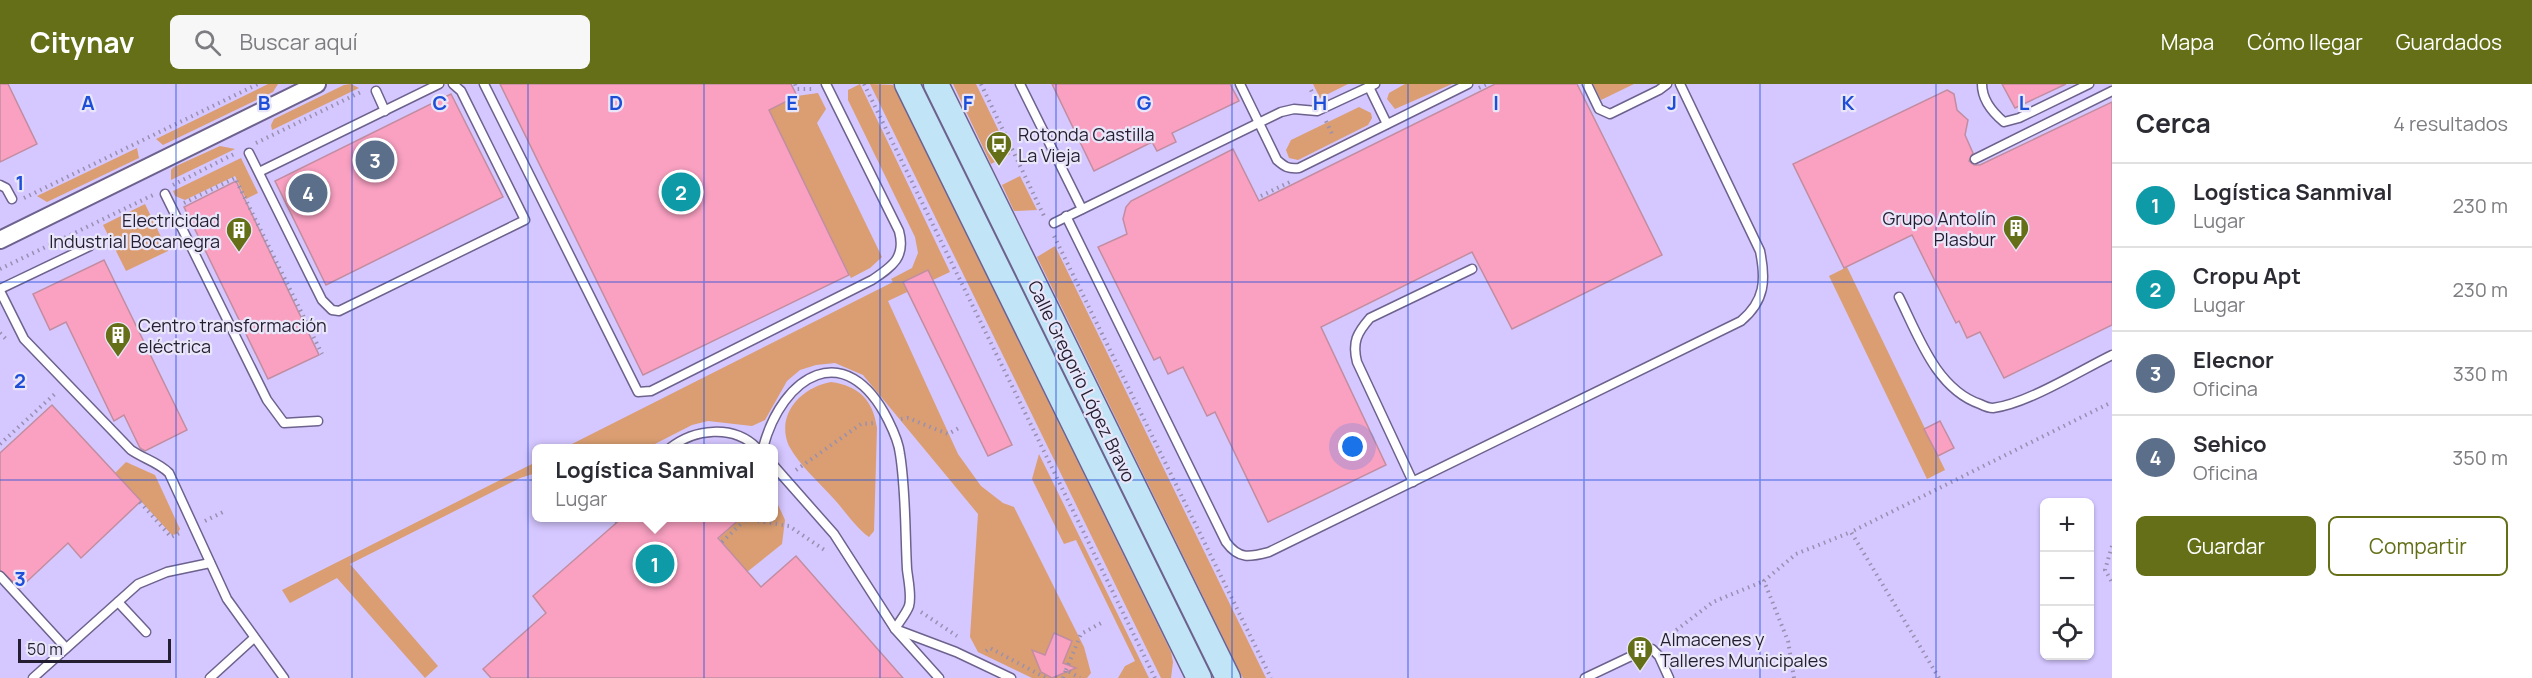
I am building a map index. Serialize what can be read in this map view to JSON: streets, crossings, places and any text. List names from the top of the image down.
{
  "streets": {
    "main road": ["Calle Gregorio López Bravo"]
  },
  "places": {
    "bus stop": ["Rotonda Castilla La Vieja"],
    "building": [
      "Grupo Antolín Plasbur",
      "Electricidad Industrial Bocanegra",
      "Centro transformación eléctrica",
      "Almacenes y Talleres Municipales"
    ]
  },
  "scale_bar": "50 m",
  "page": {
    "header": "Citynav",
    "search": "Buscar aquí",
    "nav": ["Mapa", "Cómo llegar", "Guardados"],
    "heading": ["Cerca", "4 resultados"],
    "pins": [
      "3",
      "2",
      "4",
      "1"
    ],
    "list": [
      {
        "mark": "1",
        "name": "Logística Sanmival",
        "note": "Lugar",
        "value": "230 m"
      },
      {
        "mark": "2",
        "name": "Cropu Apt",
        "note": "Lugar",
        "value": "230 m"
      },
      {
        "mark": "3",
        "name": "Elecnor",
        "note": "Oficina",
        "value": "330 m"
      },
      {
        "mark": "4",
        "name": "Sehico",
        "note": "Oficina",
        "value": "350 m"
      }
    ],
    "popup": ["Logística Sanmival", "Lugar"],
    "map_buttons": ["+", "−"],
    "buttons": ["Guardar", "Compartir"],
    "scale": "50 m"
  },
  "grid": {
    "columns": [
      "A",
      "B",
      "C",
      "D",
      "E",
      "F",
      "G",
      "H",
      "I",
      "J",
      "K",
      "L"
    ],
    "rows": ["1", "2", "3"]
  }
}
